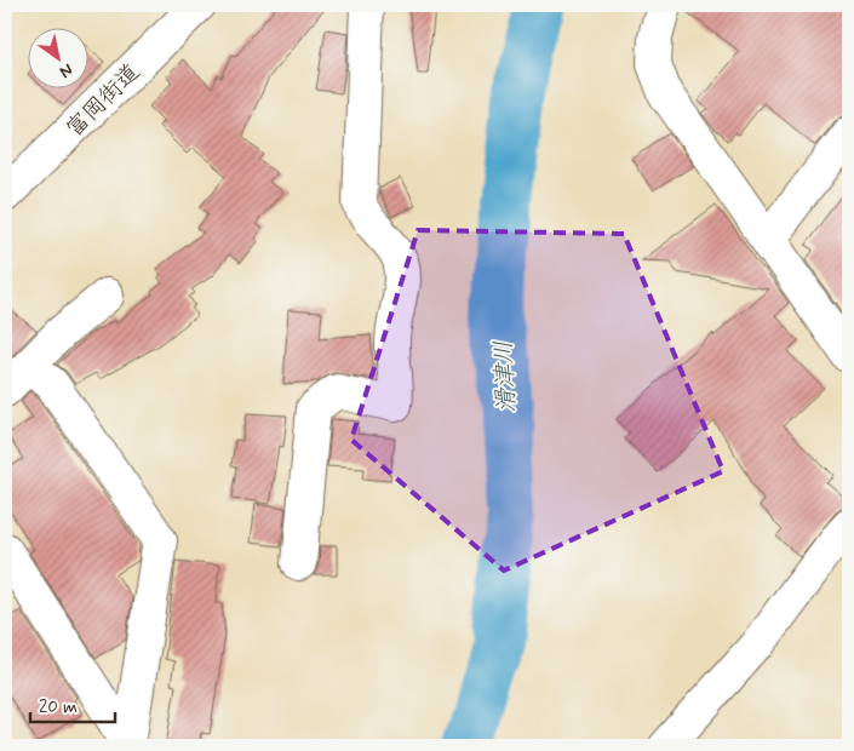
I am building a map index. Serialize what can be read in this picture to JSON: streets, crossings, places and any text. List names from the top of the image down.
{
  "streets": {
    "street": ["富岡街道"]
  },
  "water": ["滑津川"],
  "scale_bar": "20 m",
  "north": "bottom right"
}
